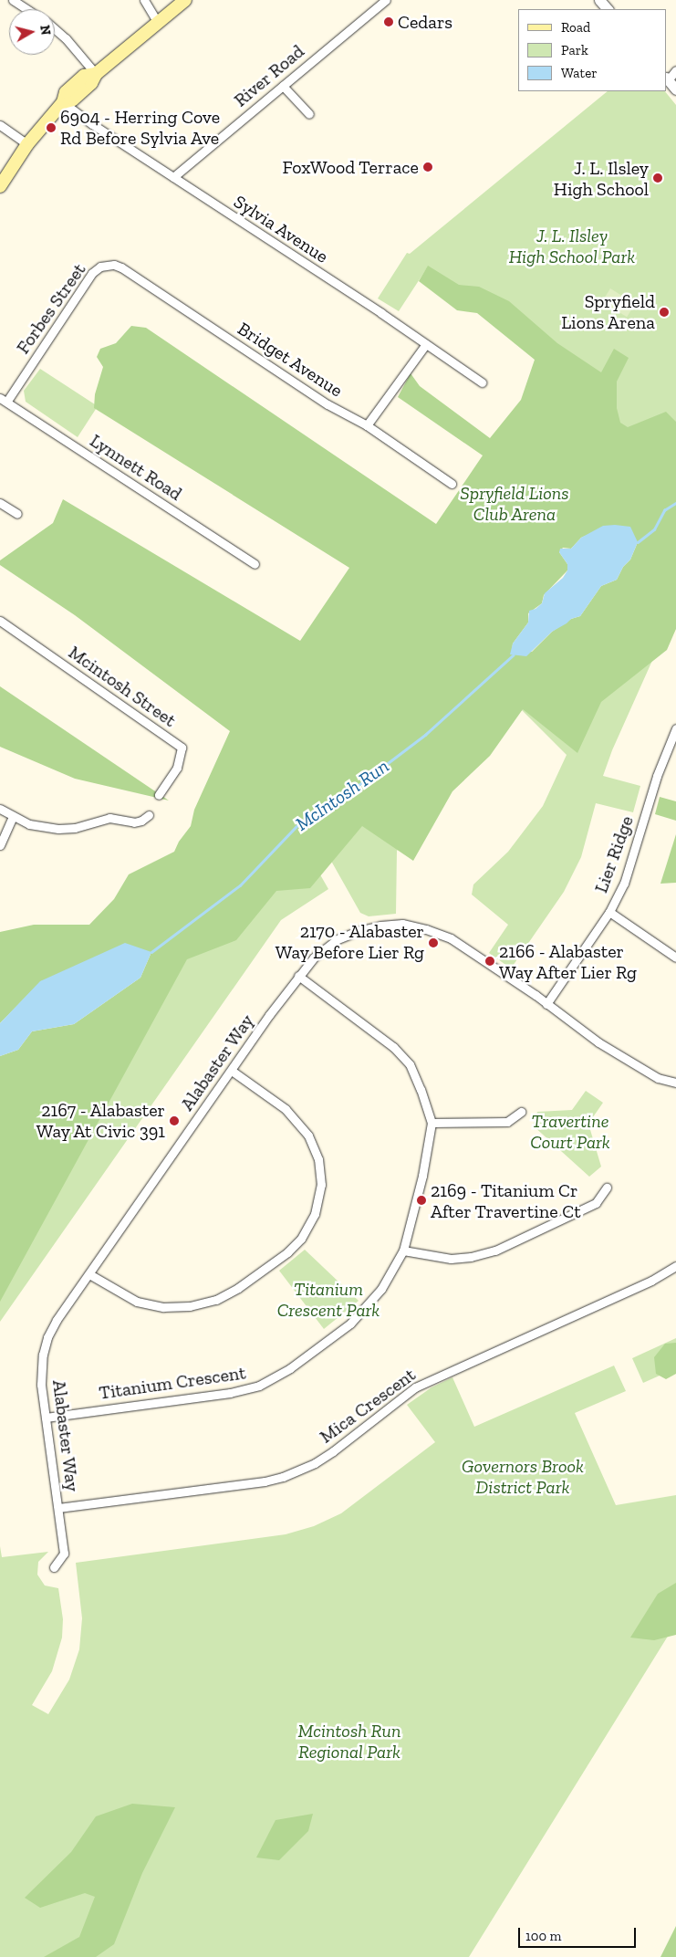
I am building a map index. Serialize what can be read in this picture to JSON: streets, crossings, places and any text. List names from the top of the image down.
{
  "streets": {
    "street": [
      "River Road",
      "Sylvia Avenue",
      "Forbes Street",
      "Bridget Avenue",
      "Lynnett Road",
      "Mcintosh Street",
      "Lier Ridge",
      "Alabaster Way",
      "Titanium Crescent",
      "Mica Crescent"
    ]
  },
  "crossings": [
    ["River Road", "Sylvia Avenue"],
    ["Forbes Street", "Bridget Avenue"],
    ["Forbes Street", "Lynnett Road"],
    ["Lier Ridge", "Alabaster Way"],
    ["Alabaster Way", "Titanium Crescent"],
    ["Alabaster Way", "Mica Crescent"]
  ],
  "water": ["McIntosh Run"],
  "parks": [
    "J. L. Ilsley High School Park",
    "Spryfield Lions Club Arena",
    "Travertine Court Park",
    "Titanium Crescent Park",
    "Governors Brook District Park",
    "Mcintosh Run Regional Park"
  ],
  "places": [
    "Cedars",
    "6904 - Herring Cove Rd Before Sylvia Ave",
    "FoxWood Terrace",
    "J. L. Ilsley High School",
    "Spryfield Lions Arena",
    "2170 - Alabaster Way Before Lier Rg",
    "2166 - Alabaster Way After Lier Rg",
    "2167 - Alabaster Way At Civic 391",
    "2169 - Titanium Cr After Travertine Ct"
  ],
  "legend": ["Road", "Park", "Water"],
  "scale_bar": "100 m",
  "north": "right"
}
